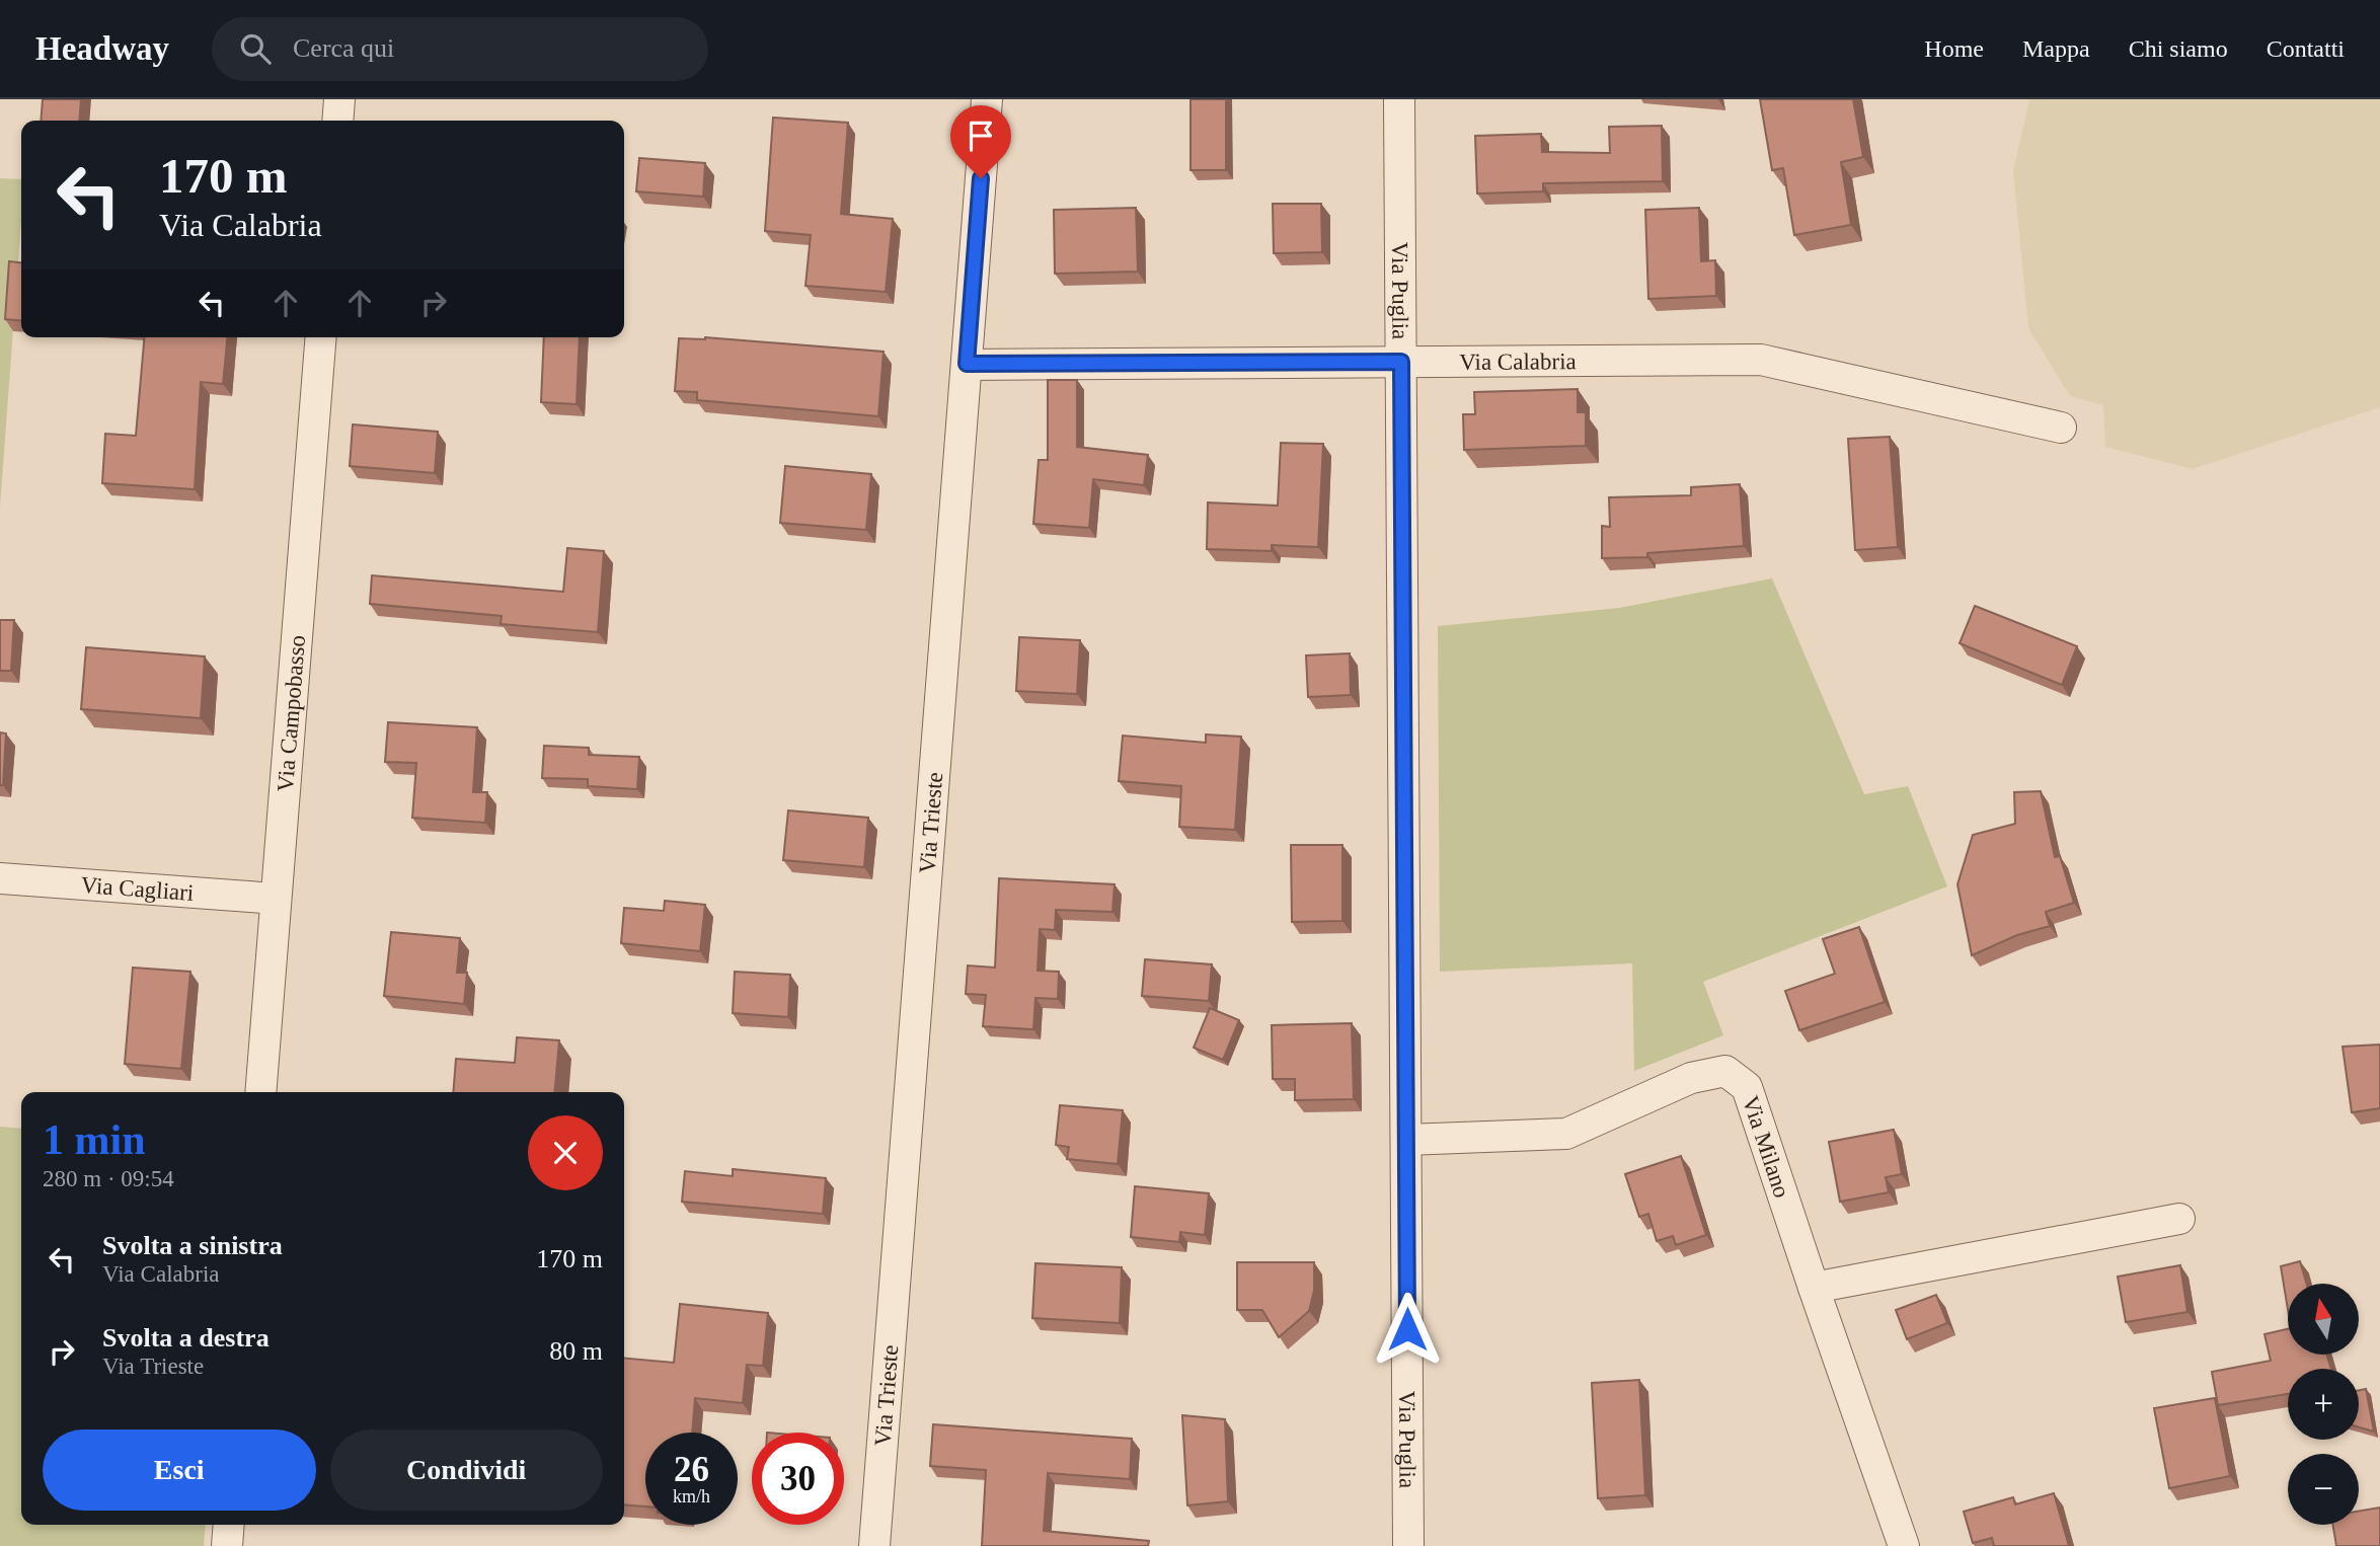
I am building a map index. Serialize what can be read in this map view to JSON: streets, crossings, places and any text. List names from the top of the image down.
{
  "streets": {
    "street": [
      "Via Puglia",
      "Via Calabria",
      "Via Campobasso",
      "Via Trieste",
      "Via Cagliari",
      "Via Milano"
    ]
  },
  "crossings": [
    ["Via Puglia", "Via Calabria"],
    ["Via Puglia", "Via Milano"],
    ["Via Calabria", "Via Trieste"],
    ["Via Campobasso", "Via Cagliari"]
  ],
  "north": "top",
  "page": {
    "header": "Headway",
    "search": "Cerca qui",
    "nav": [
      "Home",
      "Mappa",
      "Chi siamo",
      "Contatti"
    ],
    "turn": ["170 m", "Via Calabria"],
    "heading": ["1 min", "280 m · 09:54"],
    "list": [
      {
        "name": "Svolta a sinistra",
        "note": "Via Calabria",
        "value": "170 m"
      },
      {
        "name": "Svolta a destra",
        "note": "Via Trieste",
        "value": "80 m"
      }
    ],
    "map_buttons": ["+", "−"],
    "buttons": ["Esci", "Condividi"],
    "speed": "26 km/h",
    "limit": "30"
  }
}
